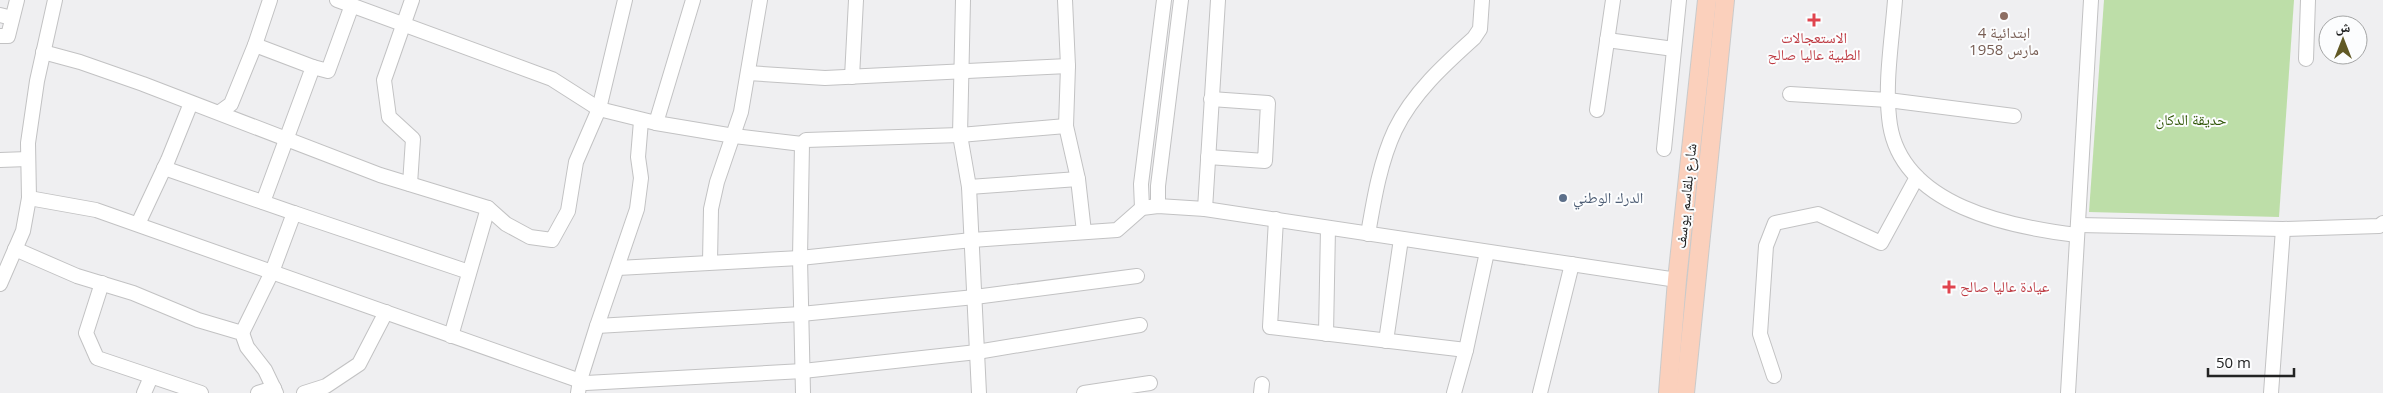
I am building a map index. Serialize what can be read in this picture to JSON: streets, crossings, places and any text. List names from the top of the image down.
{
  "streets": {
    "main road": ["شارع بلقاسم يوسف"]
  },
  "parks": ["حديقة الدكان"],
  "places": {
    "other": ["ابتدائية 4 مارس 1958", "الدرك الوطني"],
    "health": ["الاستعجالات الطبية عاليا صالح", "عيادة عاليا صالح"]
  },
  "scale_bar": "50 m",
  "north": "top"
}
